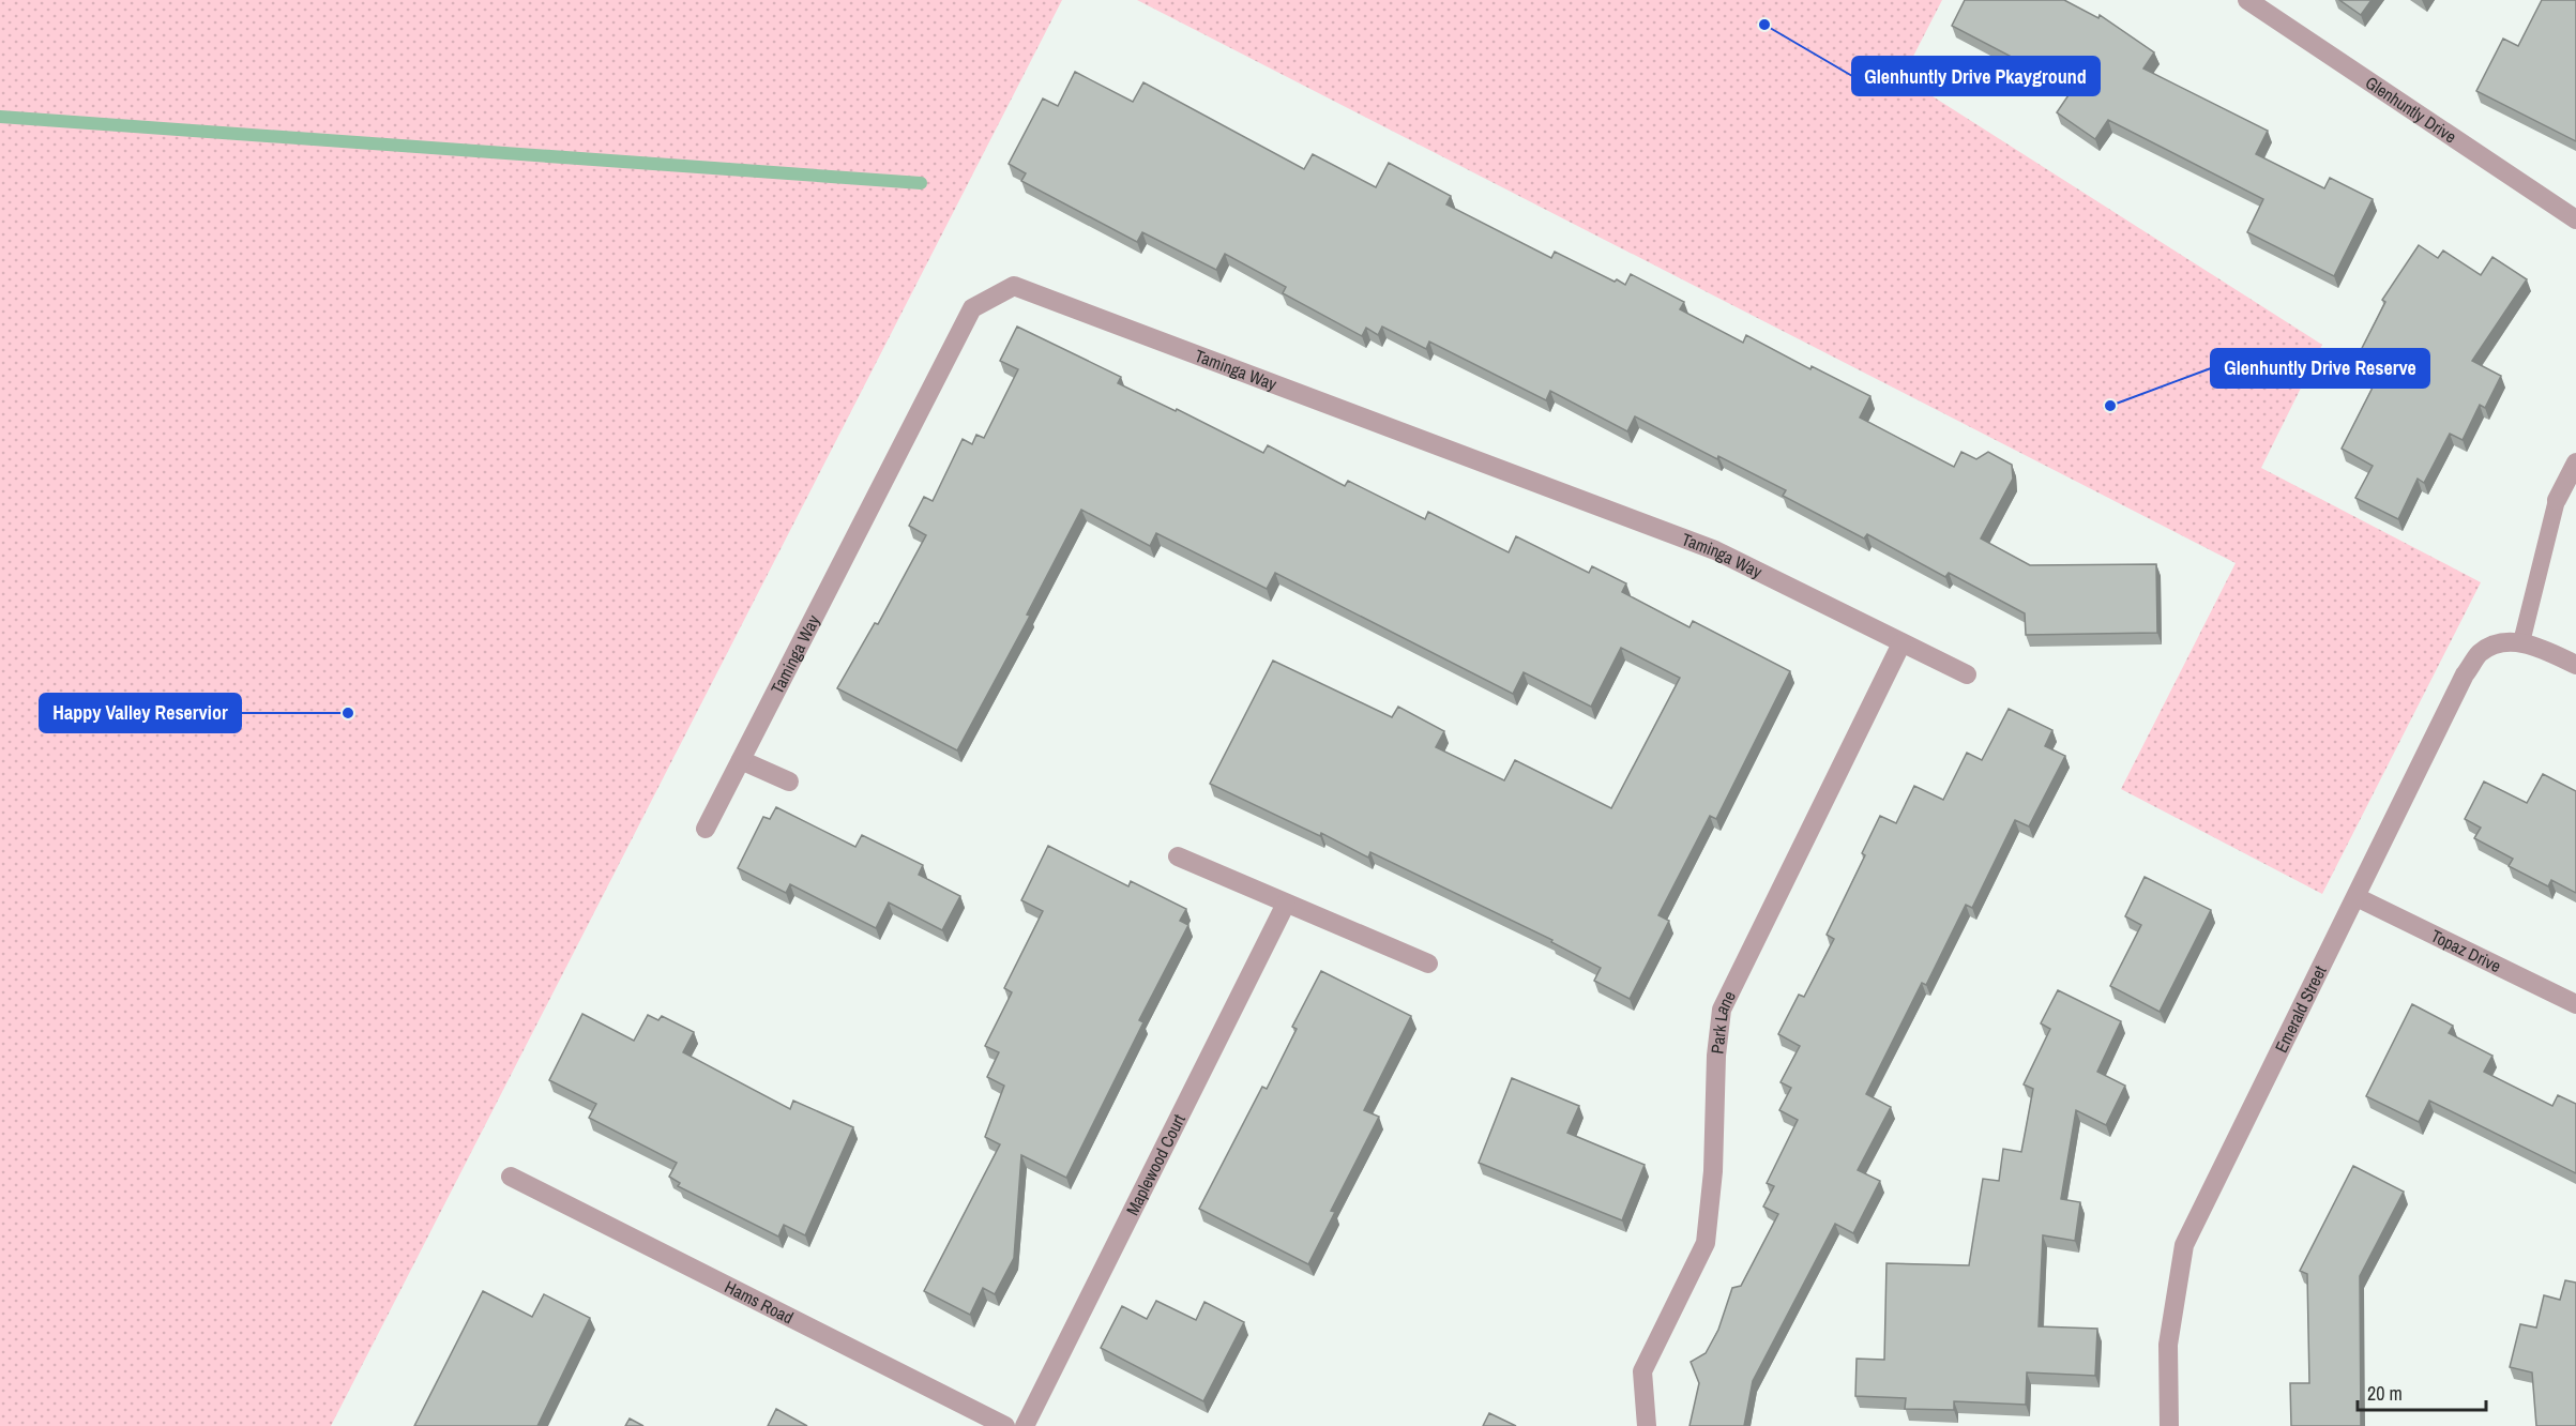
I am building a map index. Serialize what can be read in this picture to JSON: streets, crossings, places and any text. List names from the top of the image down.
{
  "streets": {
    "street": [
      "Glenhuntly Drive",
      "Taminga Way",
      "Topaz Drive",
      "Emerald Street",
      "Park Lane",
      "Maplewood Court",
      "Hams Road"
    ]
  },
  "crossings": [
    ["Taminga Way", "Park Lane"],
    ["Topaz Drive", "Emerald Street"]
  ],
  "places": ["Glenhuntly Drive Pkayground", "Glenhuntly Drive Reserve", "Happy Valley Reservior"],
  "scale_bar": "20 m"
}
